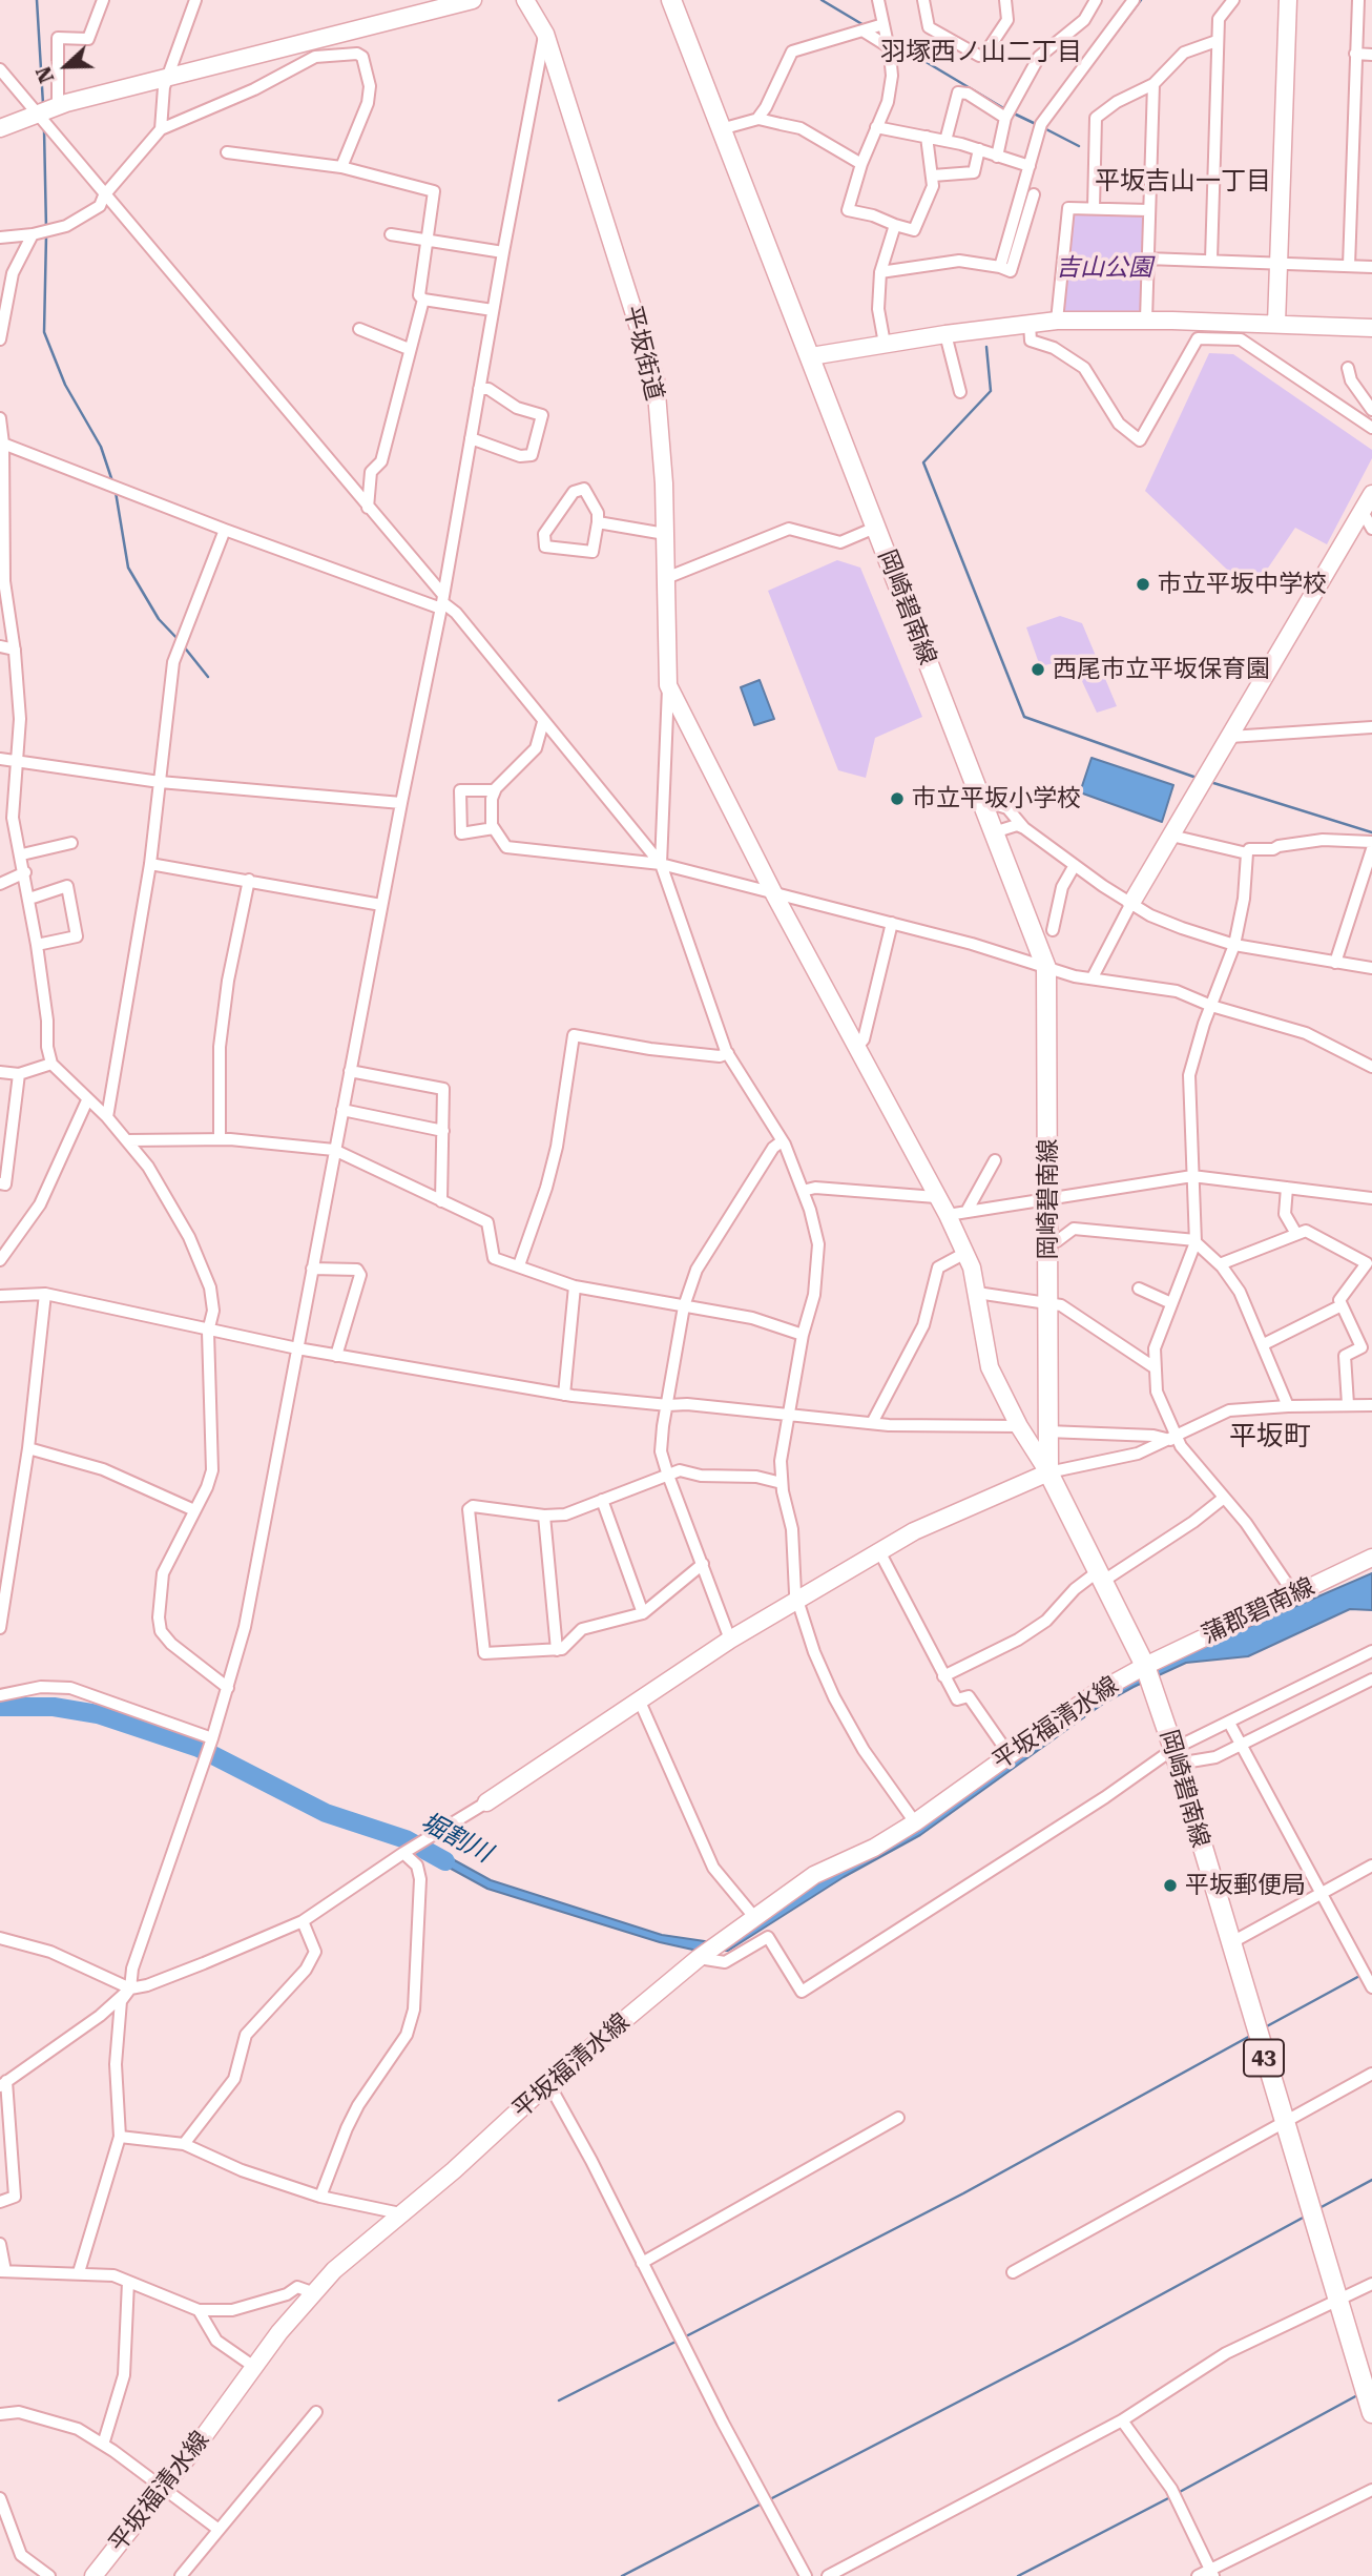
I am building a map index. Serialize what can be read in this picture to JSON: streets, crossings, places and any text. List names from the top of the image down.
{
  "streets": {
    "main road": ["岡崎碧南線", "43"],
    "street": ["平坂街道", "蒲郡碧南線", "平坂福清水線"]
  },
  "crossings": [
    ["岡崎碧南線", "蒲郡碧南線"],
    ["岡崎碧南線", "平坂福清水線"],
    ["蒲郡碧南線", "平坂福清水線"]
  ],
  "districts": ["羽塚西ノ山二丁目", "平坂吉山一丁目", "平坂町"],
  "water": ["堀割川"],
  "parks": ["吉山公園"],
  "places": [
    "市立平坂中学校",
    "西尾市立平坂保育園",
    "市立平坂小学校",
    "平坂郵便局"
  ],
  "north": "left"
}
